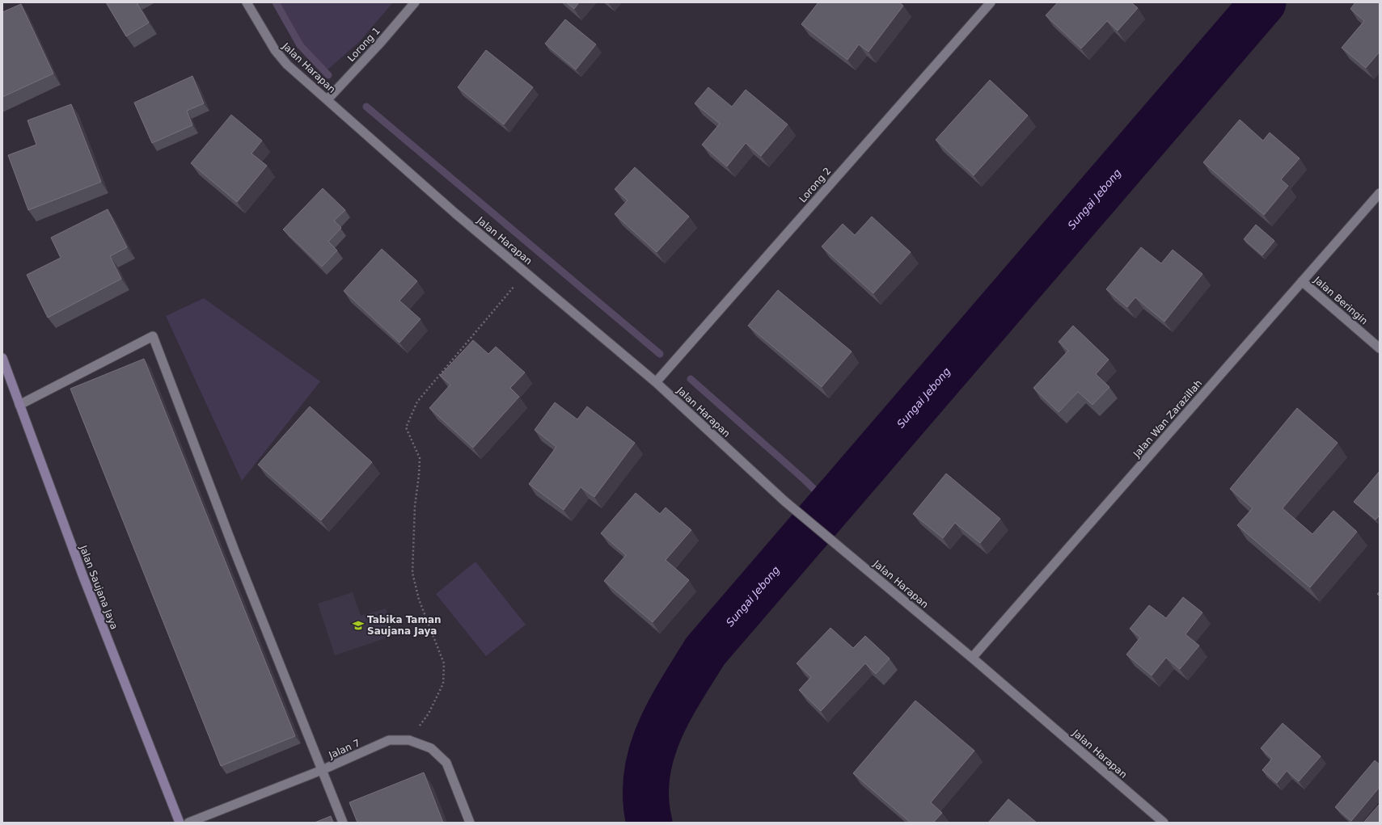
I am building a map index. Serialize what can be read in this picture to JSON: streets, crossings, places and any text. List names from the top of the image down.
{
  "streets": {
    "main road": ["Jalan Saujana Jaya"],
    "street": [
      "Lorong 1",
      "Jalan Harapan",
      "Lorong 2",
      "Jalan Beringin",
      "Jalan Wan Zarazillah",
      "Jalan 7"
    ]
  },
  "crossings": [
    ["Lorong 1", "Jalan Harapan"],
    ["Jalan Harapan", "Lorong 2"],
    ["Jalan Harapan", "Jalan Wan Zarazillah"],
    ["Jalan Beringin", "Jalan Wan Zarazillah"]
  ],
  "water": ["Sungai Jebong"],
  "places": {
    "school or university": ["Tabika Taman Saujana Jaya"]
  }
}
